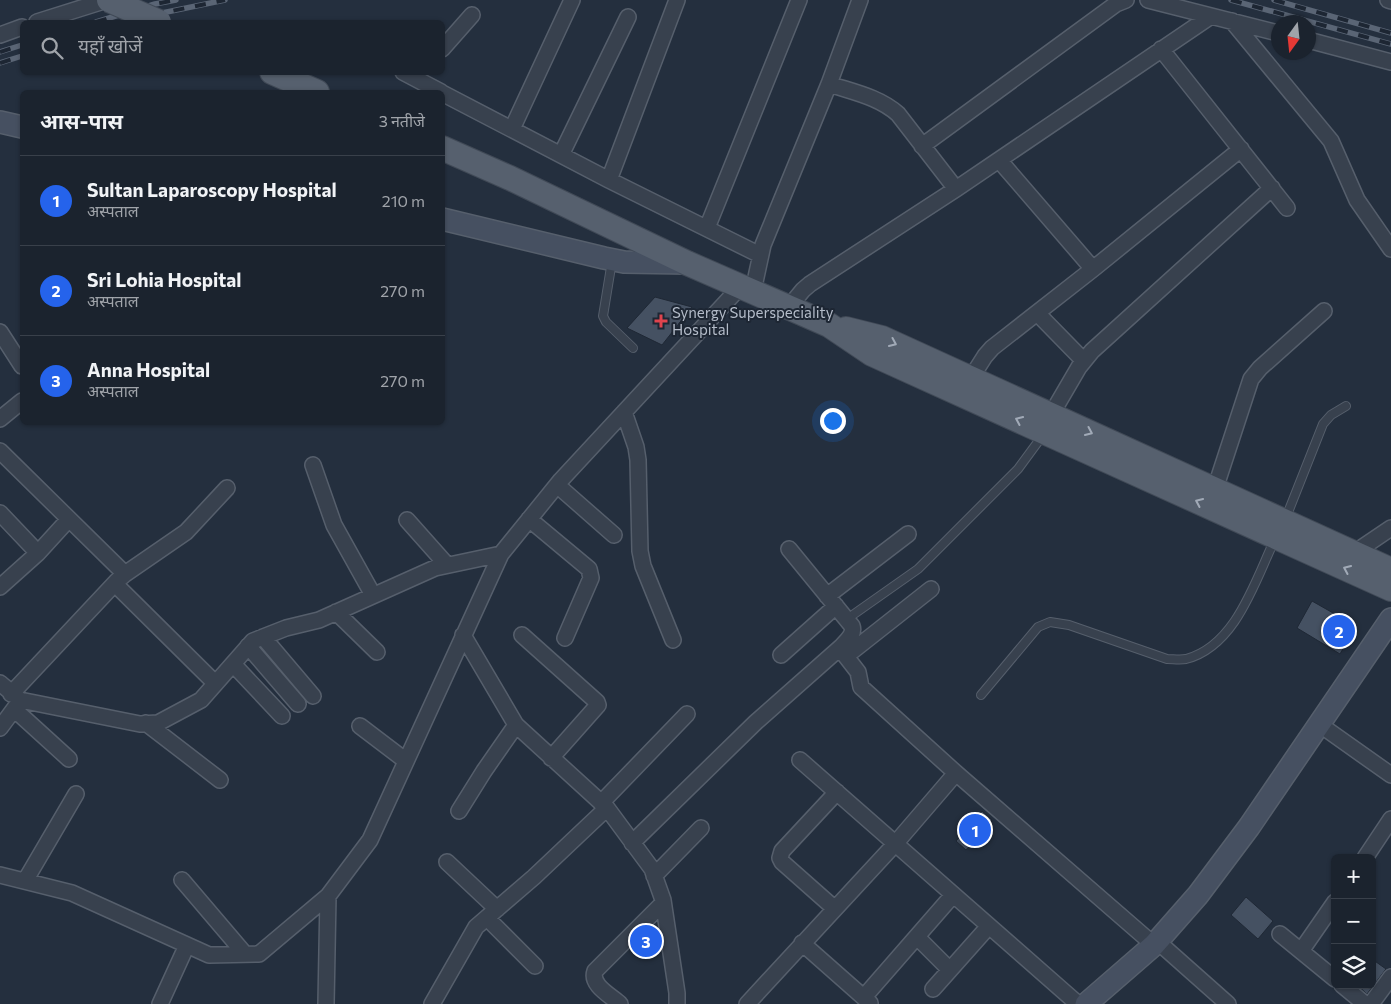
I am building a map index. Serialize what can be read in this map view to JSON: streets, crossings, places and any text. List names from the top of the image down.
{
  "places": {
    "health": ["Synergy Superspeciality Hospital"]
  },
  "north": "bottom",
  "page": {
    "search": "यहाँ खोजें",
    "heading": ["आस-पास", "3 नतीजे"],
    "list": [
      {
        "mark": "1",
        "name": "Sultan Laparoscopy Hospital",
        "note": "अस्पताल",
        "value": "210 m"
      },
      {
        "mark": "2",
        "name": "Sri Lohia Hospital",
        "note": "अस्पताल",
        "value": "270 m"
      },
      {
        "mark": "3",
        "name": "Anna Hospital",
        "note": "अस्पताल",
        "value": "270 m"
      }
    ],
    "pins": ["2", "1", "3"],
    "map_buttons": ["+", "−"]
  }
}
